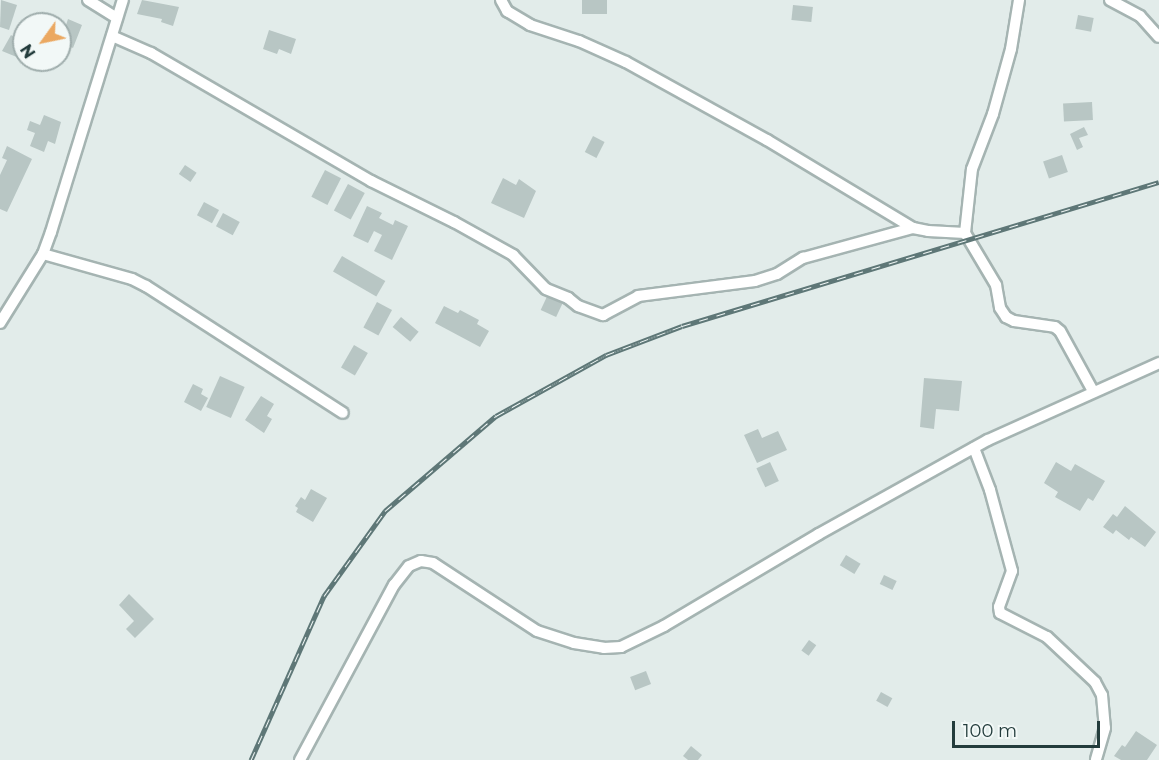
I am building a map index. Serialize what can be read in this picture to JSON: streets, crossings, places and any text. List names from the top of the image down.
{
  "scale_bar": "100 m",
  "north": "bottom left"
}
